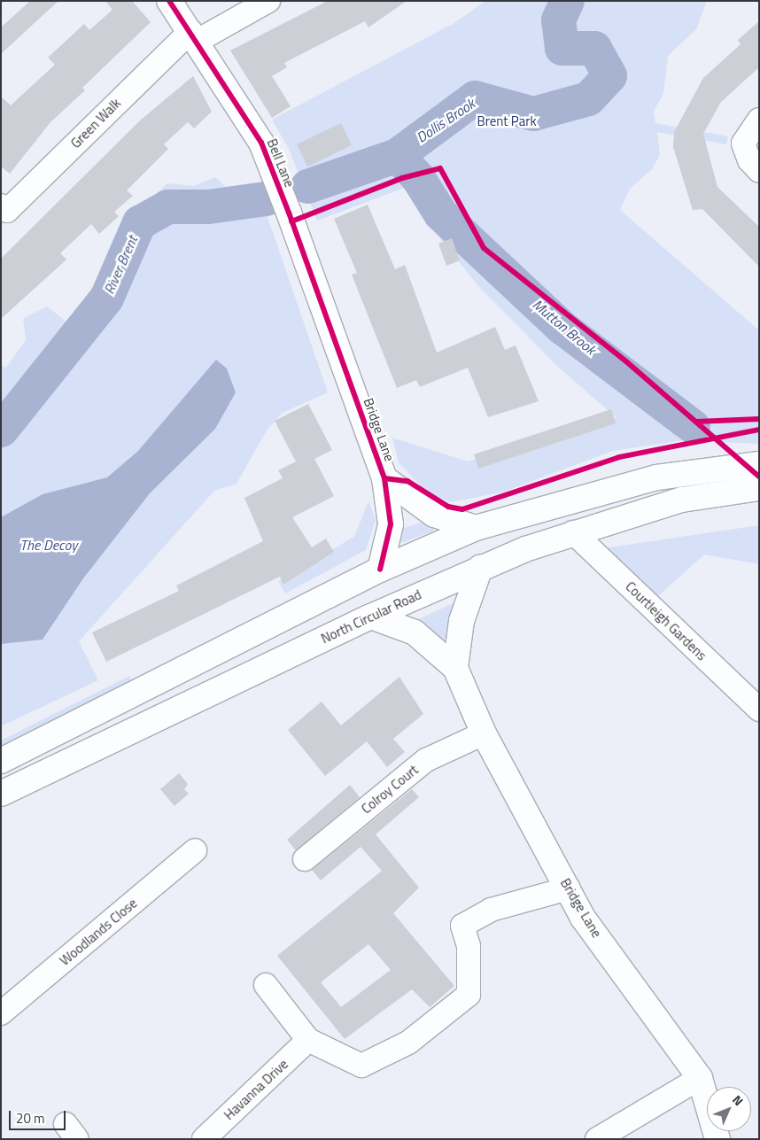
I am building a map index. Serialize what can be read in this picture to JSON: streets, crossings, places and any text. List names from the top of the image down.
{
  "streets": {
    "main road": ["Bell Lane", "Bridge Lane", "North Circular Road"],
    "street": [
      "Green Walk",
      "Courtleigh Gardens",
      "Colroy Court",
      "Woodlands Close",
      "Havanna Drive"
    ]
  },
  "crossings": [
    ["Green Walk", "Bell Lane"],
    ["Bell Lane", "Bridge Lane"],
    ["Bridge Lane", "North Circular Road"],
    ["Bridge Lane", "Colroy Court"],
    ["North Circular Road", "Courtleigh Gardens"]
  ],
  "water": [
    "Dollis Brook",
    "River Brent",
    "Mutton Brook",
    "The Decoy"
  ],
  "parks": ["Brent Park"],
  "scale_bar": "20 m",
  "north": "top right"
}
